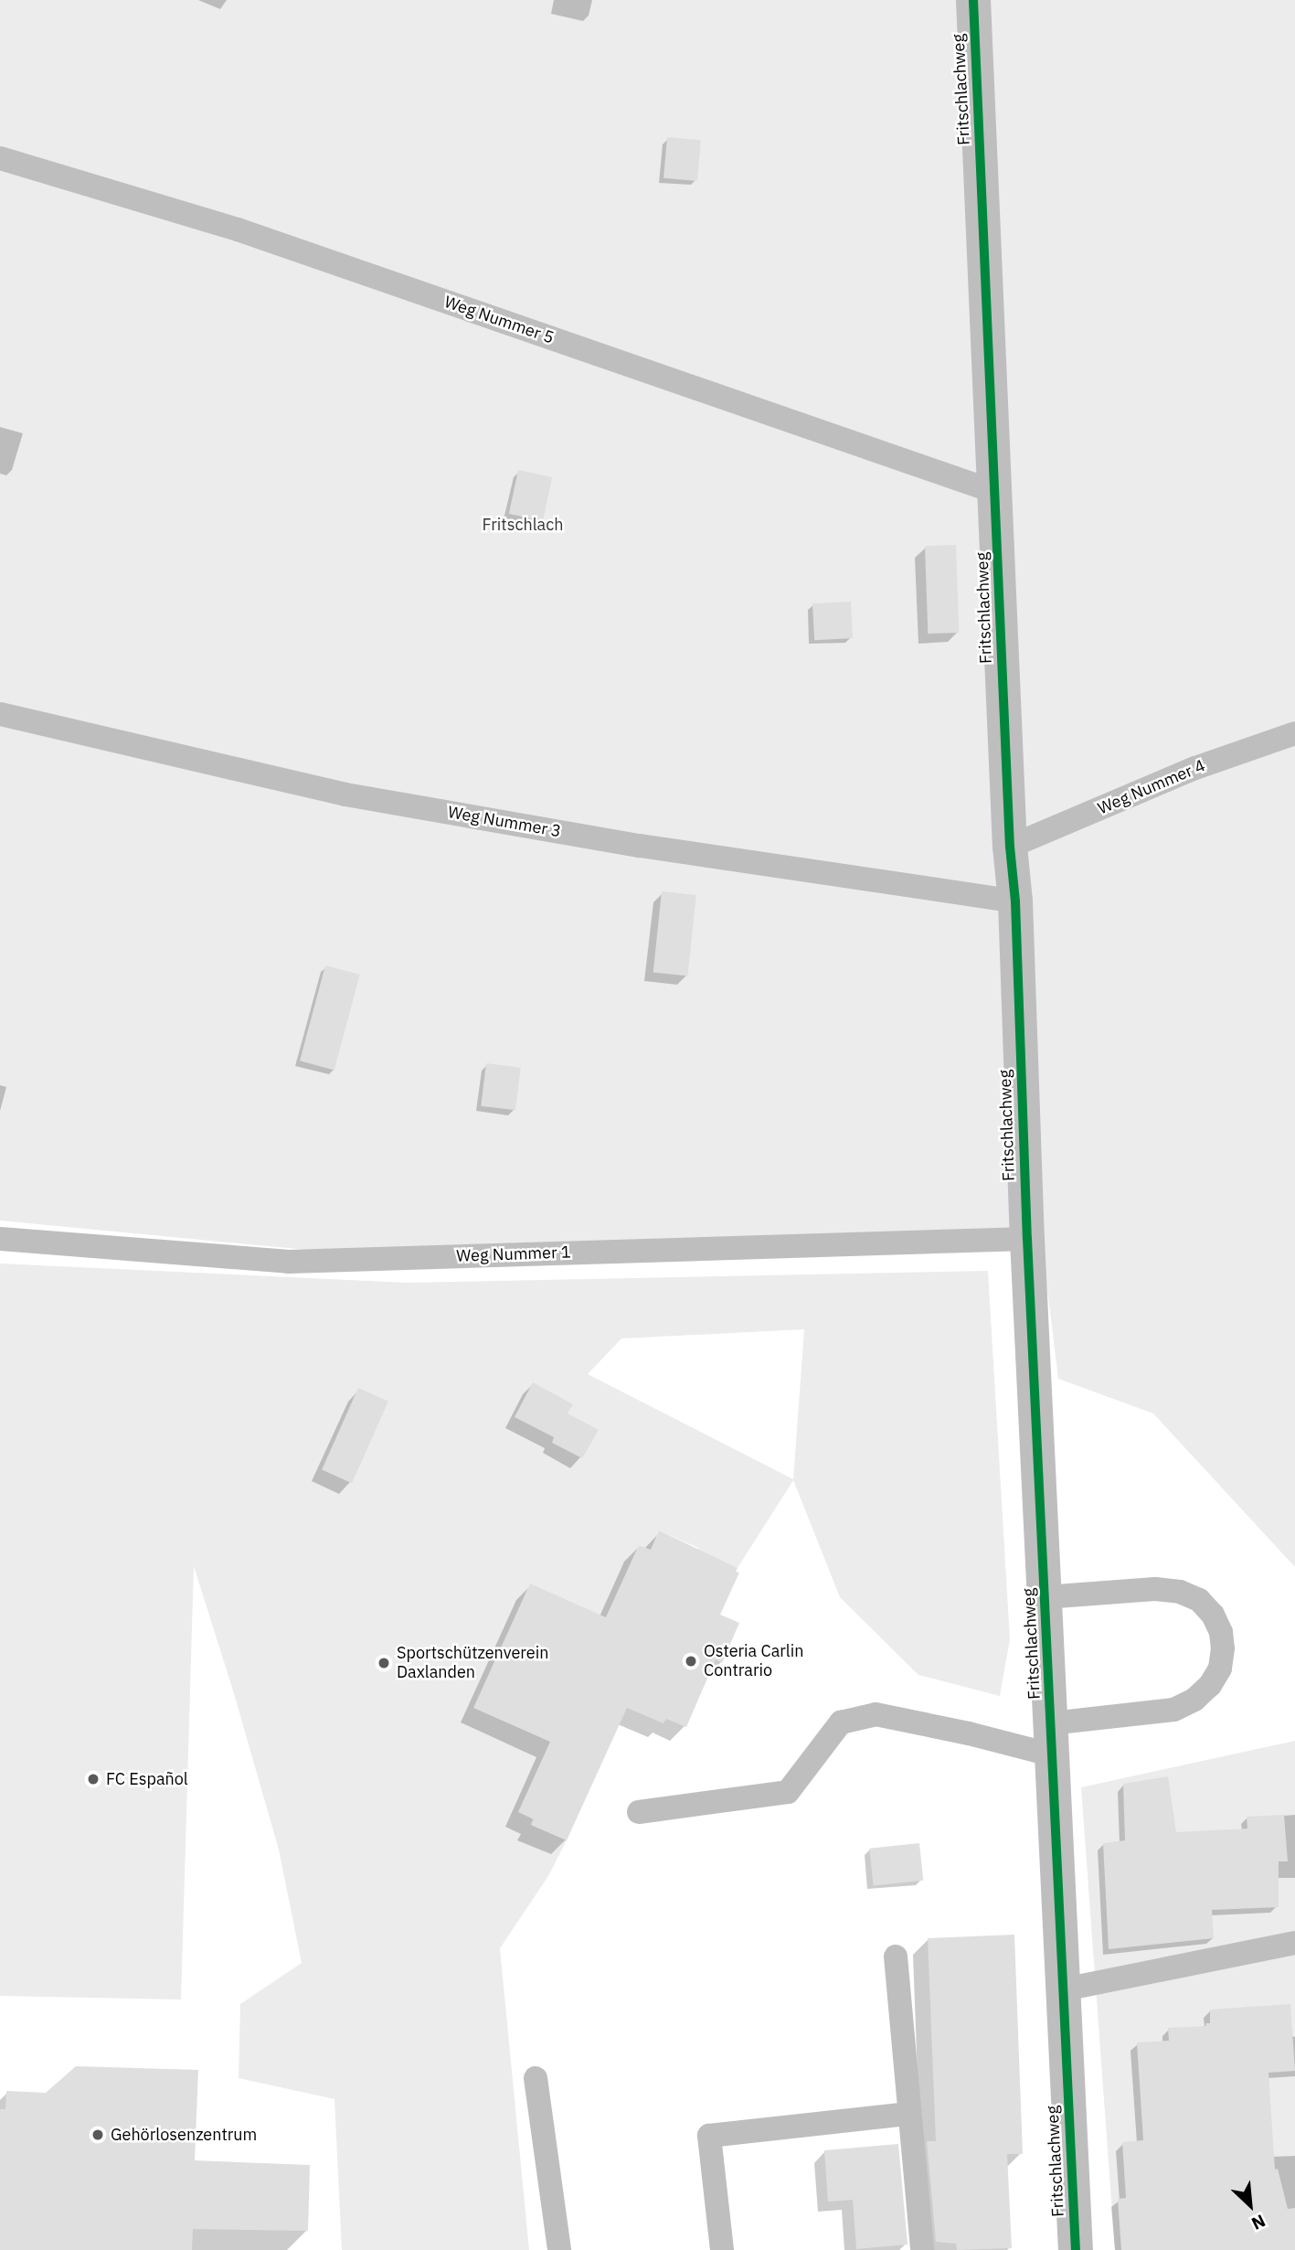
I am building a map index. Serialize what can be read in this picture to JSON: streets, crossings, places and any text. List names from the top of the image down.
{
  "streets": {
    "street": ["Fritschlachweg"],
    "lane": [
      "Weg Nummer 5",
      "Weg Nummer 4",
      "Weg Nummer 3",
      "Weg Nummer 1"
    ]
  },
  "crossings": [
    ["Fritschlachweg", "Weg Nummer 5"],
    ["Fritschlachweg", "Weg Nummer 4"],
    ["Fritschlachweg", "Weg Nummer 3"],
    ["Fritschlachweg", "Weg Nummer 1"]
  ],
  "parks": ["Fritschlach"],
  "places": [
    "Osteria Carlin Contrario",
    "Sportschützenverein Daxlanden",
    "FC Español",
    "Gehörlosenzentrum"
  ],
  "north": "bottom right"
}
